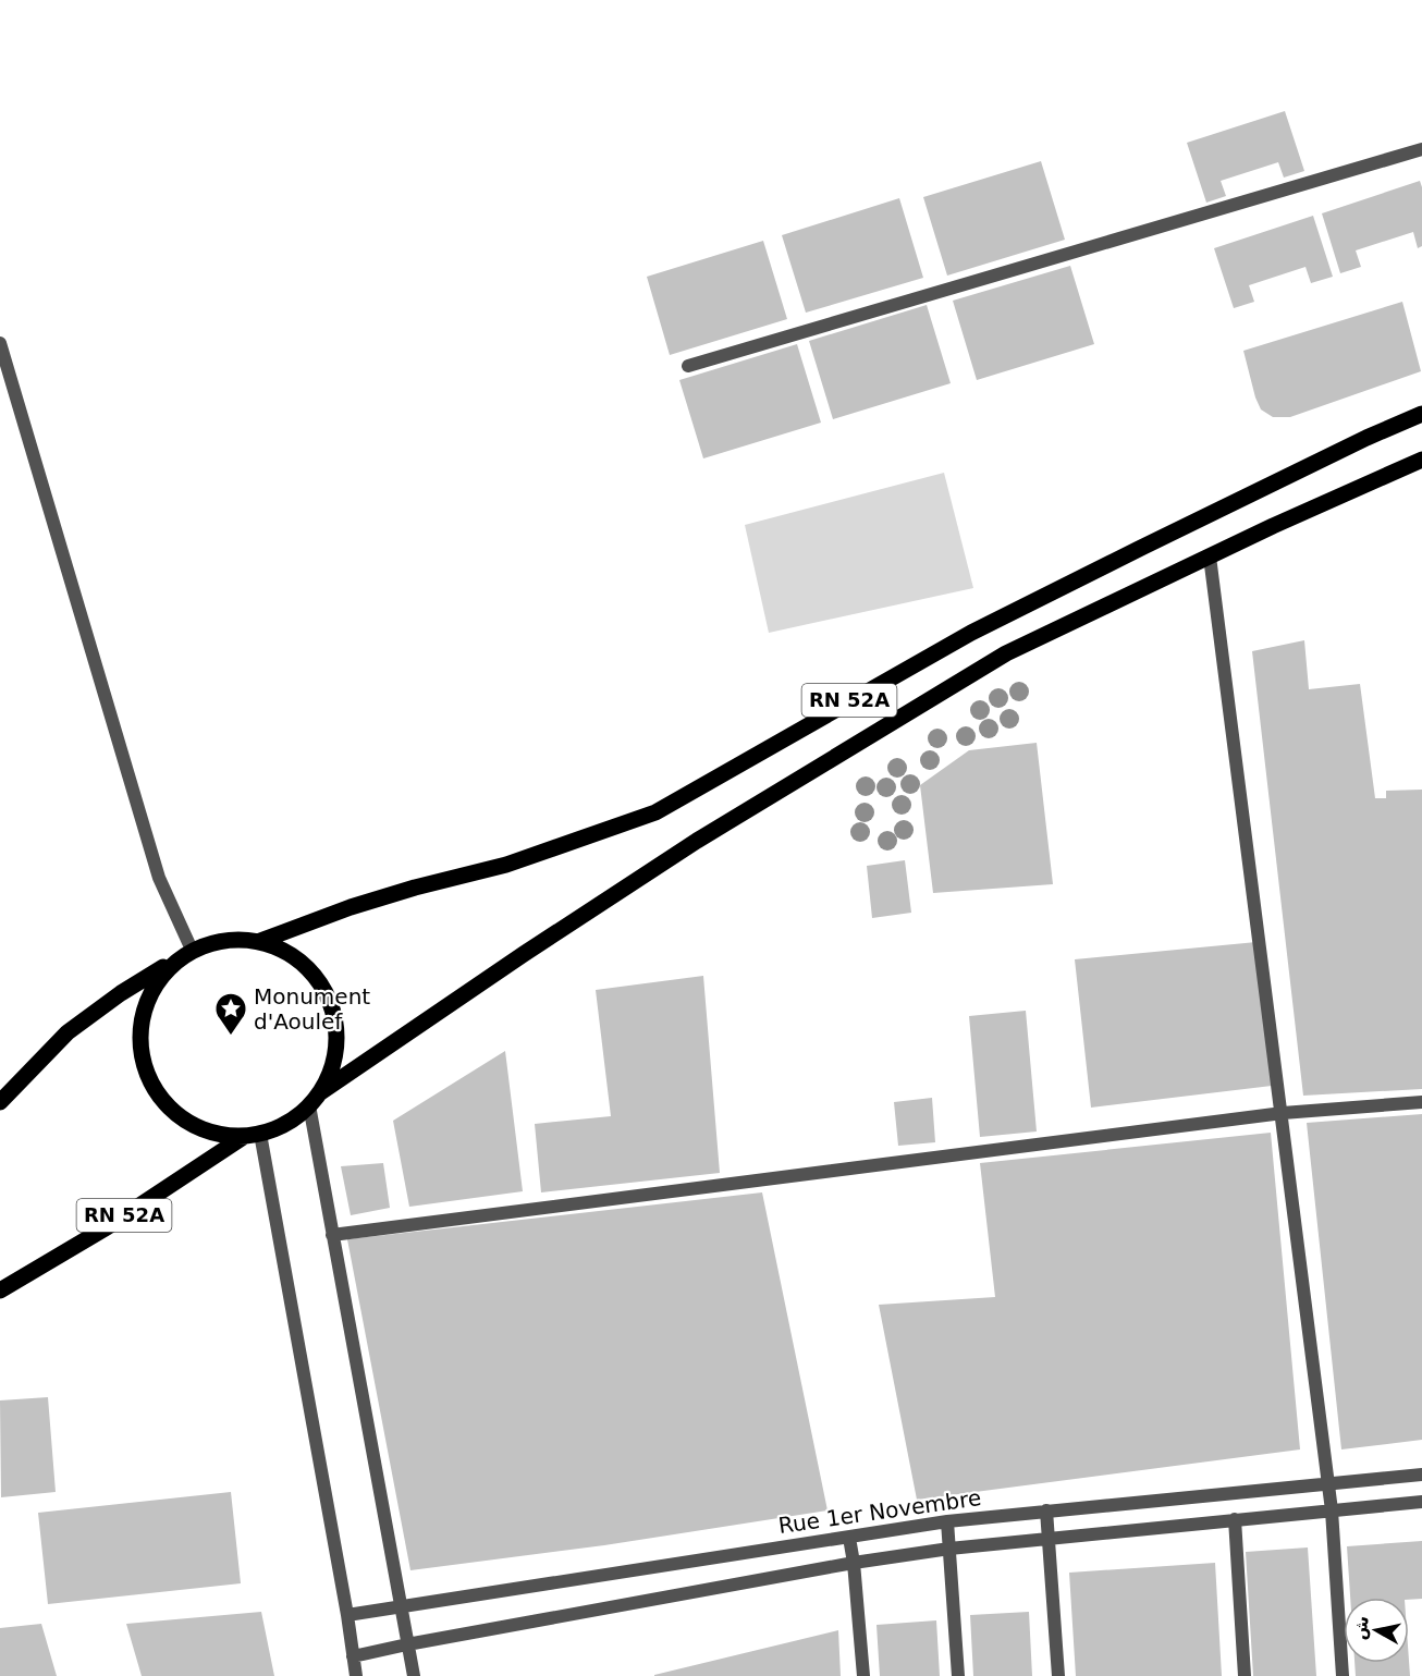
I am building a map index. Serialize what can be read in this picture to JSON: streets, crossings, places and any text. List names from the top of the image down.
{
  "streets": {
    "main road": ["RN 52A"],
    "street": ["Rue 1er Novembre"]
  },
  "places": {
    "place": ["Monument d'Aoulef"]
  },
  "north": "left"
}
